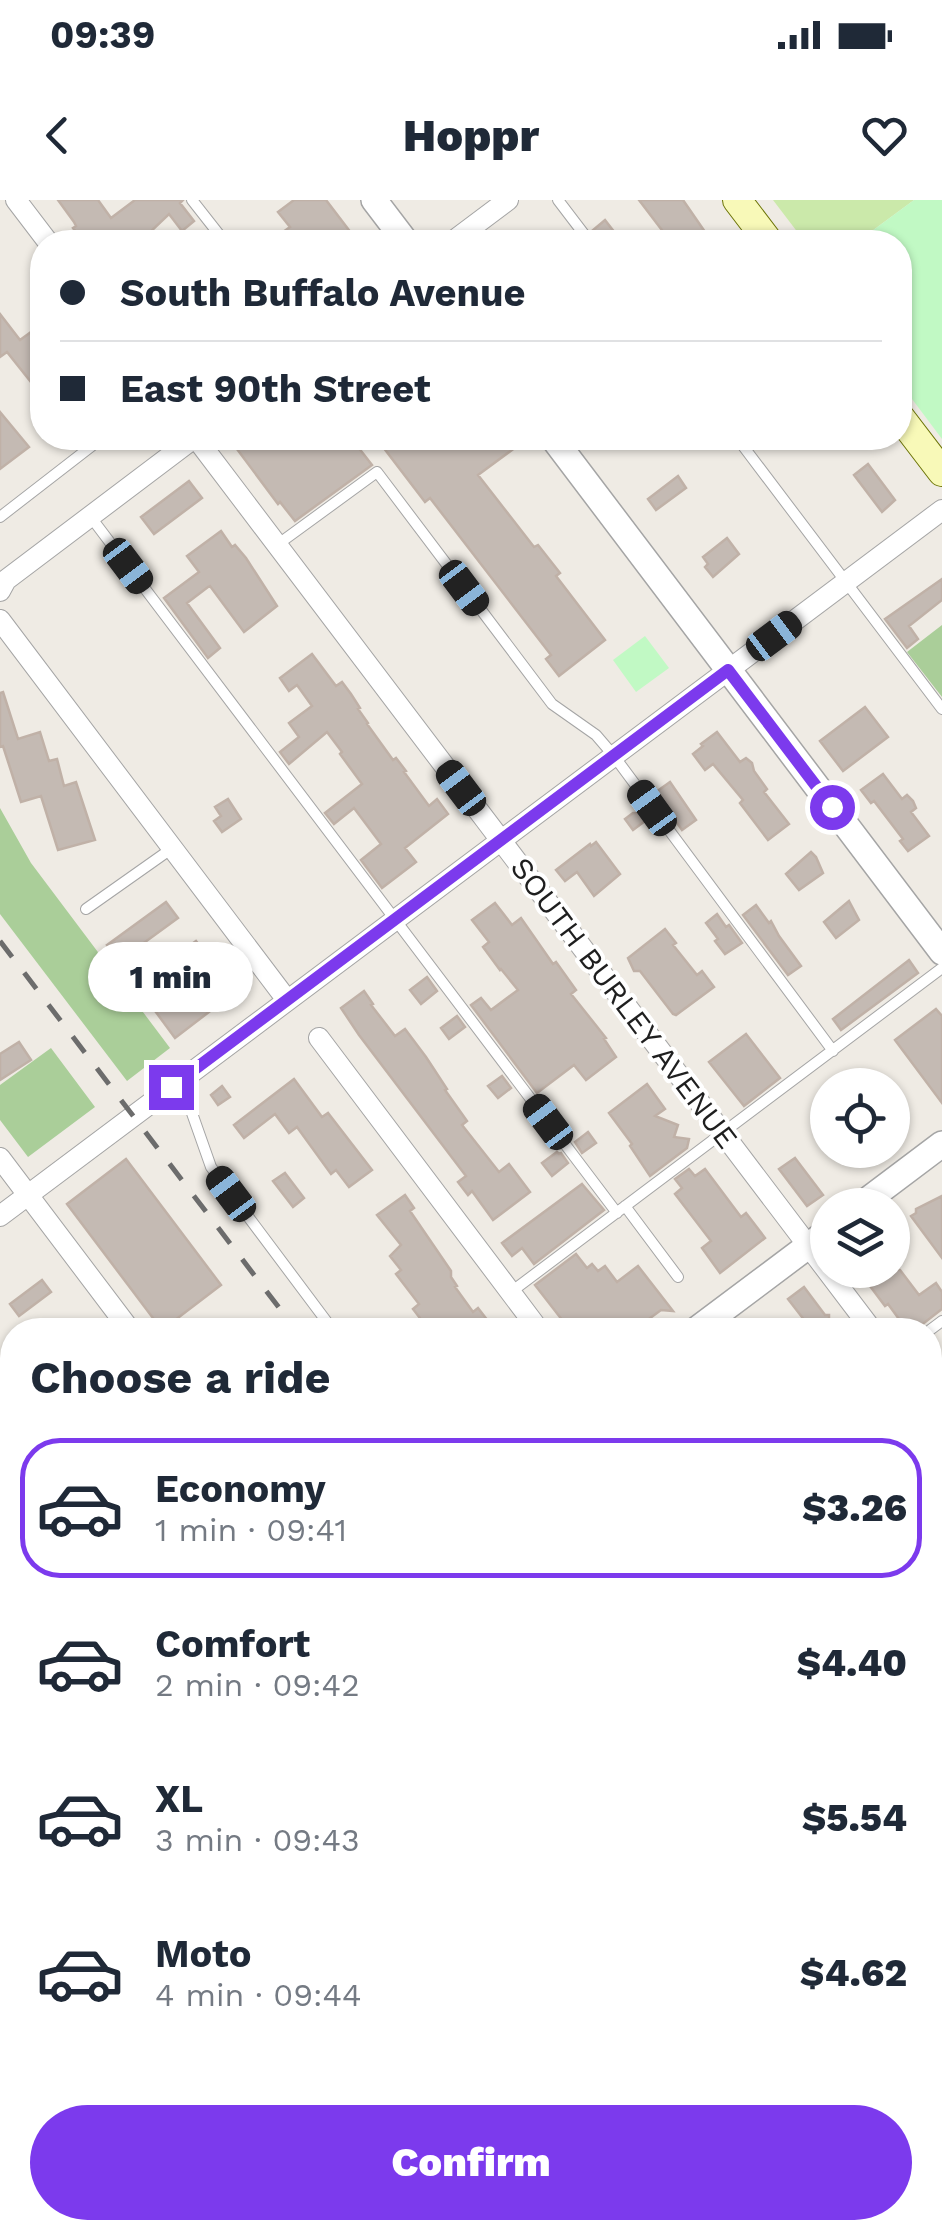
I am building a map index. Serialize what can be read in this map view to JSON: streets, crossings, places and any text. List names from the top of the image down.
{
  "streets": {
    "street": ["SOUTH BURLEY AVENUE"]
  },
  "page": {
    "status": "09:39",
    "header": "Hoppr",
    "banner": ["South Buffalo Avenue", "East 90th Street"],
    "bubble": "1 min",
    "heading": "Choose a ride",
    "list": [
      {
        "name": "Economy",
        "note": "1 min · 09:41",
        "value": "$3.26"
      },
      {
        "name": "Comfort",
        "note": "2 min · 09:42",
        "value": "$4.40"
      },
      {
        "name": "XL",
        "note": "3 min · 09:43",
        "value": "$5.54"
      },
      {
        "name": "Moto",
        "note": "4 min · 09:44",
        "value": "$4.62"
      }
    ],
    "buttons": "Confirm"
  }
}
